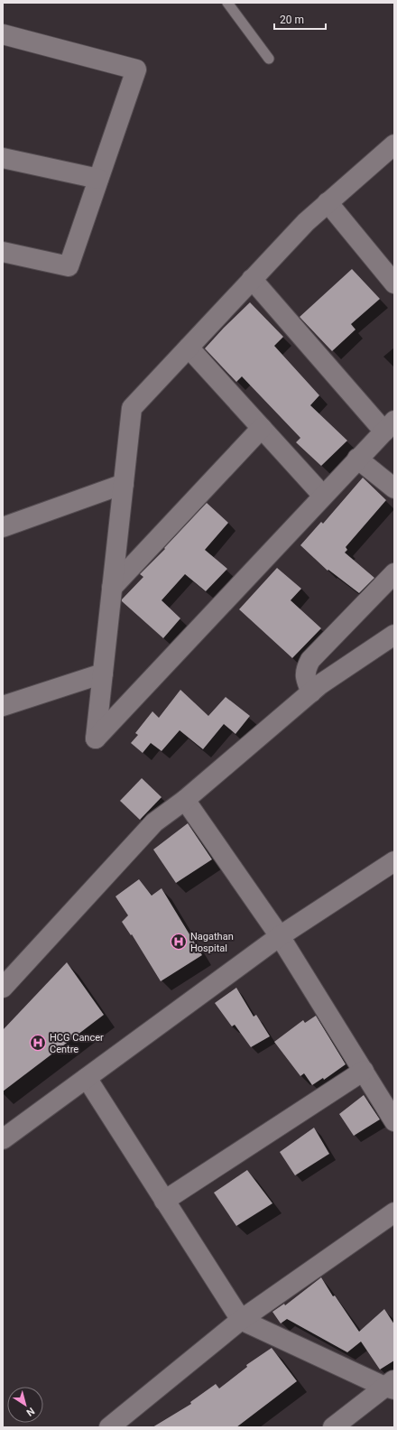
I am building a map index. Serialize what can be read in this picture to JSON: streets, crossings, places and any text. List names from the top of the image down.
{
  "places": {
    "hospital": ["Nagathan Hospital", "HCG Cancer Centre"]
  },
  "scale_bar": "20 m",
  "north": "bottom right"
}
